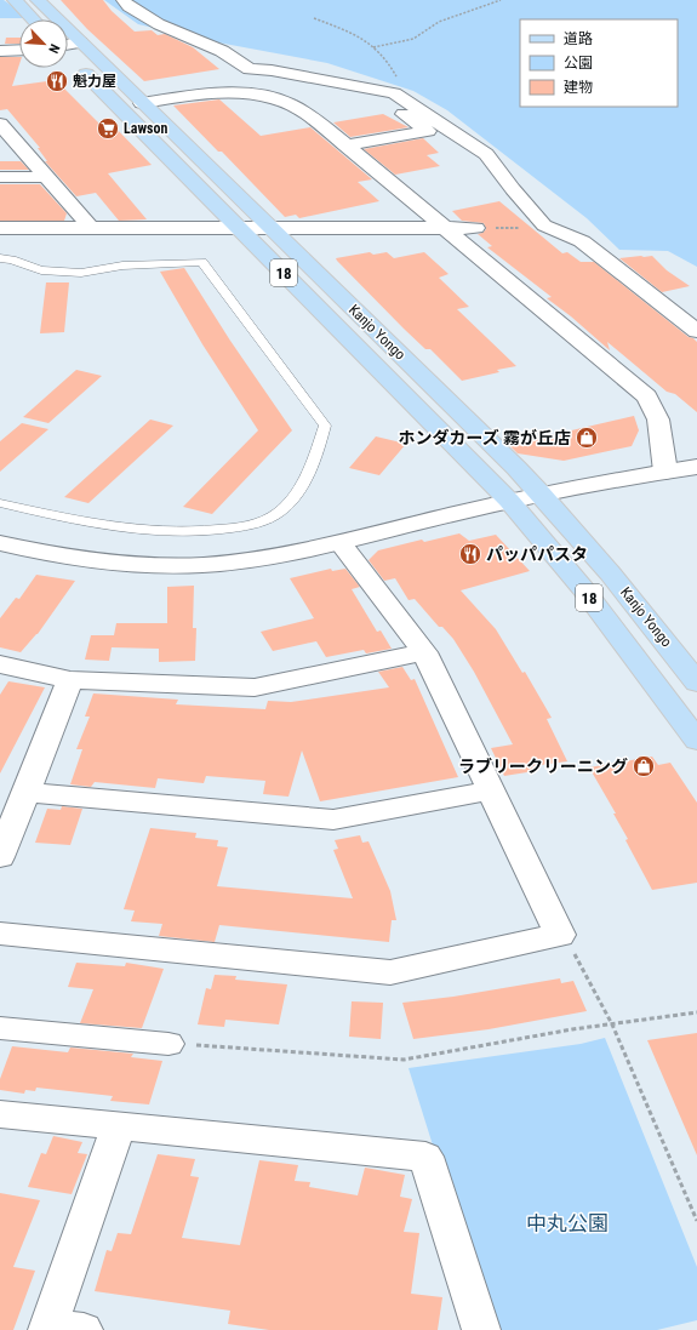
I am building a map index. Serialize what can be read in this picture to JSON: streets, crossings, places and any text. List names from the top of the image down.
{
  "streets": {
    "main road": ["18", "Kanjo Yongo"]
  },
  "parks": ["中丸公園"],
  "places": {
    "restaurant": ["魁力屋", "パッパパスタ"],
    "supermarket": ["Lawson"],
    "shop": ["ホンダカーズ 霧が丘店", "ラブリークリーニング"]
  },
  "legend": ["道路", "公園", "建物"],
  "north": "bottom right"
}
